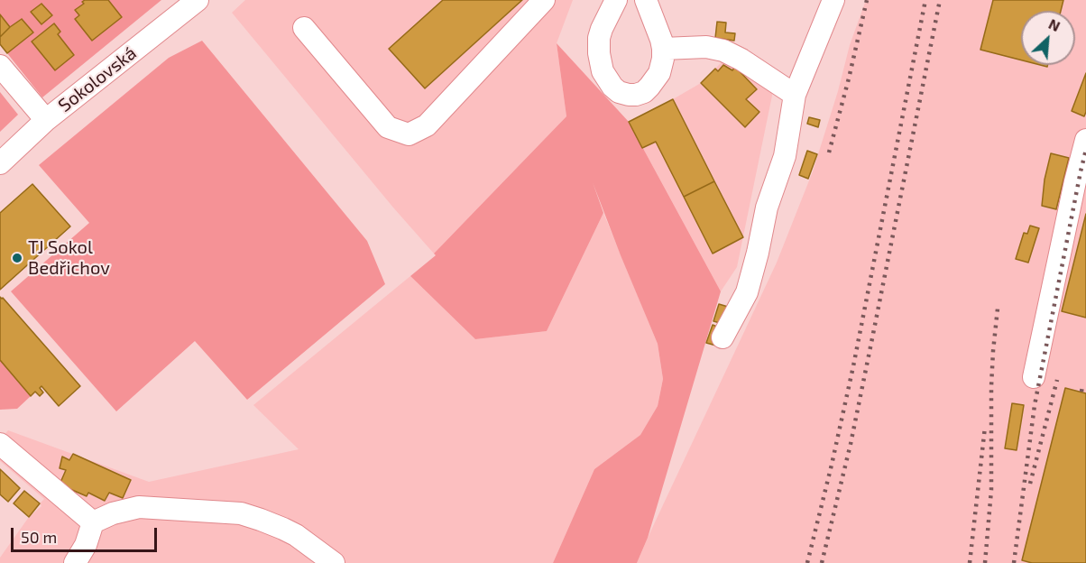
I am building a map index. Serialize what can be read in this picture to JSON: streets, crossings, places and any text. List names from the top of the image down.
{
  "streets": {
    "street": ["Sokolovská"]
  },
  "places": ["TJ Sokol Bedřichov"],
  "scale_bar": "50 m",
  "north": "top right"
}
